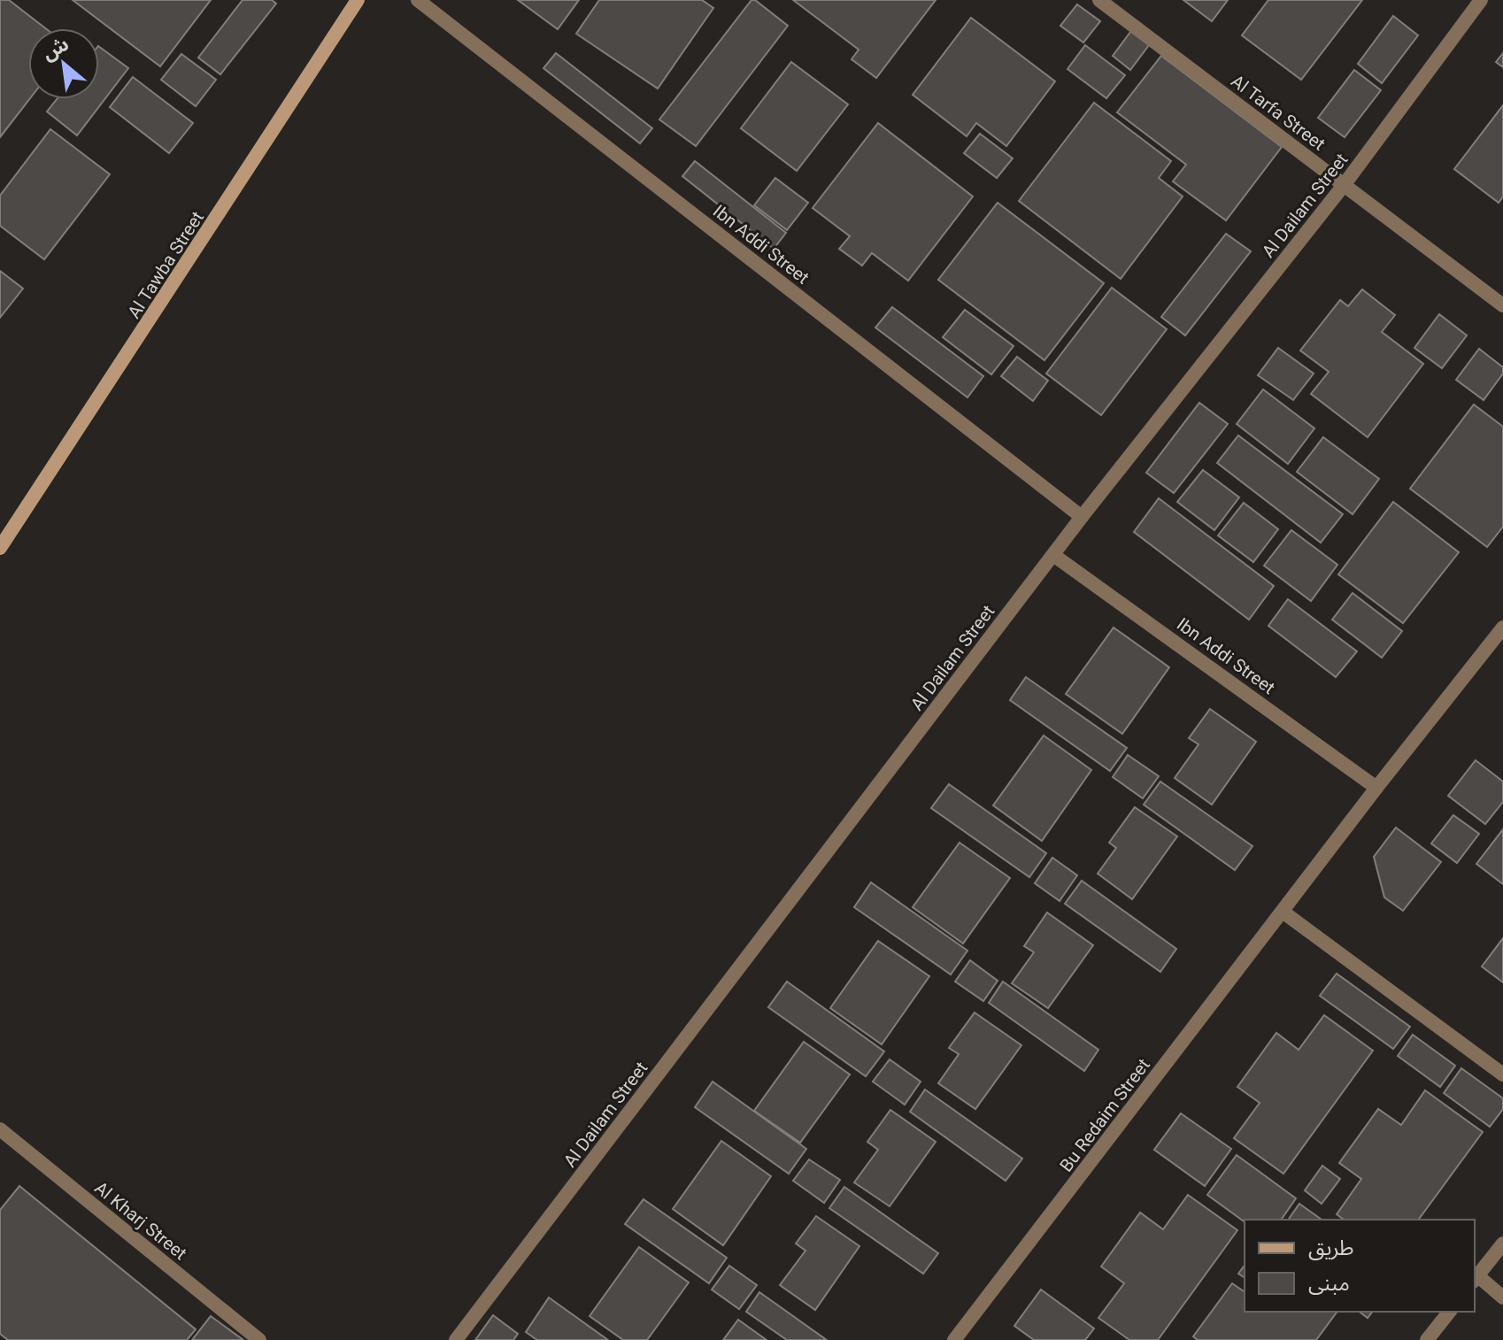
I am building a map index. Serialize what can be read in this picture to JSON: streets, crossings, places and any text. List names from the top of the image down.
{
  "streets": {
    "street": [
      "Al Tarfa Street",
      "Al Dailam Street",
      "Ibn Addi Street",
      "Al Tawba Street",
      "Bu Redaim Street",
      "Al Kharj Street"
    ]
  },
  "crossings": [
    ["Al Tarfa Street", "Al Dailam Street"],
    ["Al Dailam Street", "Ibn Addi Street"],
    ["Ibn Addi Street", "Bu Redaim Street"]
  ],
  "legend": ["طريق", "مبنى"],
  "north": "top left"
}
